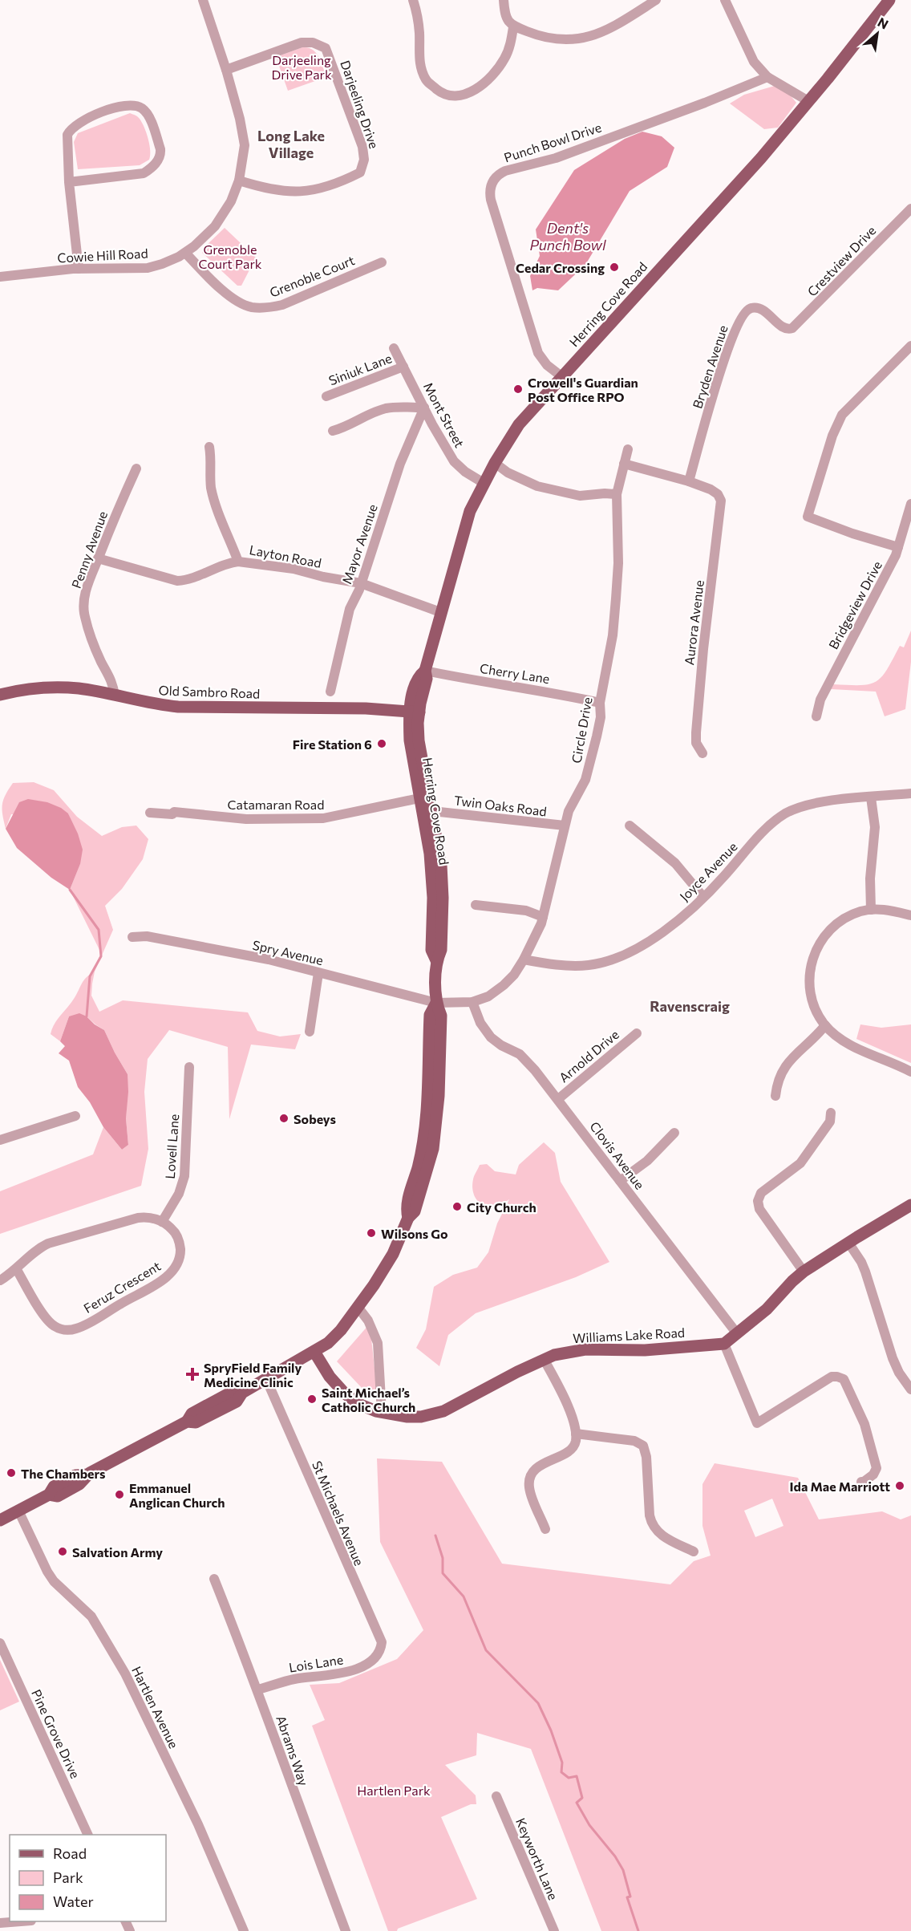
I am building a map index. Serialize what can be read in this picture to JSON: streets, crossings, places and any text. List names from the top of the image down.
{
  "streets": {
    "main road": ["Herring Cove Road", "Old Sambro Road", "Williams Lake Road"],
    "street": [
      "Darjeeling Drive",
      "Punch Bowl Drive",
      "Cowie Hill Road",
      "Crestview Drive",
      "Grenoble Court",
      "Bryden Avenue",
      "Siniuk Lane",
      "Mont Street",
      "Mayor Avenue",
      "Penny Avenue",
      "Layton Road",
      "Bridgeview Drive",
      "Aurora Avenue",
      "Cherry Lane",
      "Circle Drive",
      "Catamaran Road",
      "Twin Oaks Road",
      "Joyce Avenue",
      "Spry Avenue",
      "Arnold Drive",
      "Lovell Lane",
      "Clovis Avenue",
      "Feruz Crescent",
      "St Michaels Avenue",
      "Lois Lane",
      "Hartlen Avenue",
      "Pine Grove Drive",
      "Abrams Way",
      "Keyworth Lane"
    ]
  },
  "crossings": [
    ["Darjeeling Drive", "Cowie Hill Road"],
    ["Punch Bowl Drive", "Herring Cove Road"],
    ["Cowie Hill Road", "Grenoble Court"],
    ["Crestview Drive", "Bryden Avenue"],
    ["Herring Cove Road", "Mont Street"],
    ["Herring Cove Road", "Layton Road"],
    ["Herring Cove Road", "Cherry Lane"],
    ["Herring Cove Road", "Old Sambro Road"],
    ["Herring Cove Road", "Circle Drive"],
    ["Herring Cove Road", "Catamaran Road"],
    ["Herring Cove Road", "Twin Oaks Road"],
    ["Herring Cove Road", "Spry Avenue"],
    ["Herring Cove Road", "Williams Lake Road"],
    ["Herring Cove Road", "St Michaels Avenue"],
    ["Herring Cove Road", "Hartlen Avenue"],
    ["Bryden Avenue", "Aurora Avenue"],
    ["Siniuk Lane", "Mont Street"],
    ["Mont Street", "Mayor Avenue"],
    ["Mayor Avenue", "Layton Road"],
    ["Penny Avenue", "Layton Road"],
    ["Penny Avenue", "Old Sambro Road"],
    ["Cherry Lane", "Circle Drive"],
    ["Circle Drive", "Twin Oaks Road"],
    ["Circle Drive", "Joyce Avenue"],
    ["Circle Drive", "Spry Avenue"],
    ["Circle Drive", "Clovis Avenue"],
    ["Arnold Drive", "Clovis Avenue"],
    ["Lovell Lane", "Feruz Crescent"],
    ["St Michaels Avenue", "Lois Lane"],
    ["Lois Lane", "Abrams Way"]
  ],
  "districts": ["Long Lake Village", "Ravenscraig"],
  "water": ["Dent's Punch Bowl"],
  "parks": ["Darjeeling Drive Park", "Grenoble Court Park", "Hartlen Park"],
  "places": {
    "other": [
      "Cedar Crossing",
      "Crowell's Guardian Post Office RPO",
      "Fire Station 6",
      "Sobeys",
      "City Church",
      "Wilsons Go",
      "Saint Michael’s Catholic Church",
      "The Chambers",
      "Ida Mae Marriott",
      "Emmanuel Anglican Church",
      "Salvation Army"
    ],
    "health": ["SpryField Family Medicine Clinic"]
  },
  "legend": ["Road", "Park", "Water"],
  "north": "top right"
}
